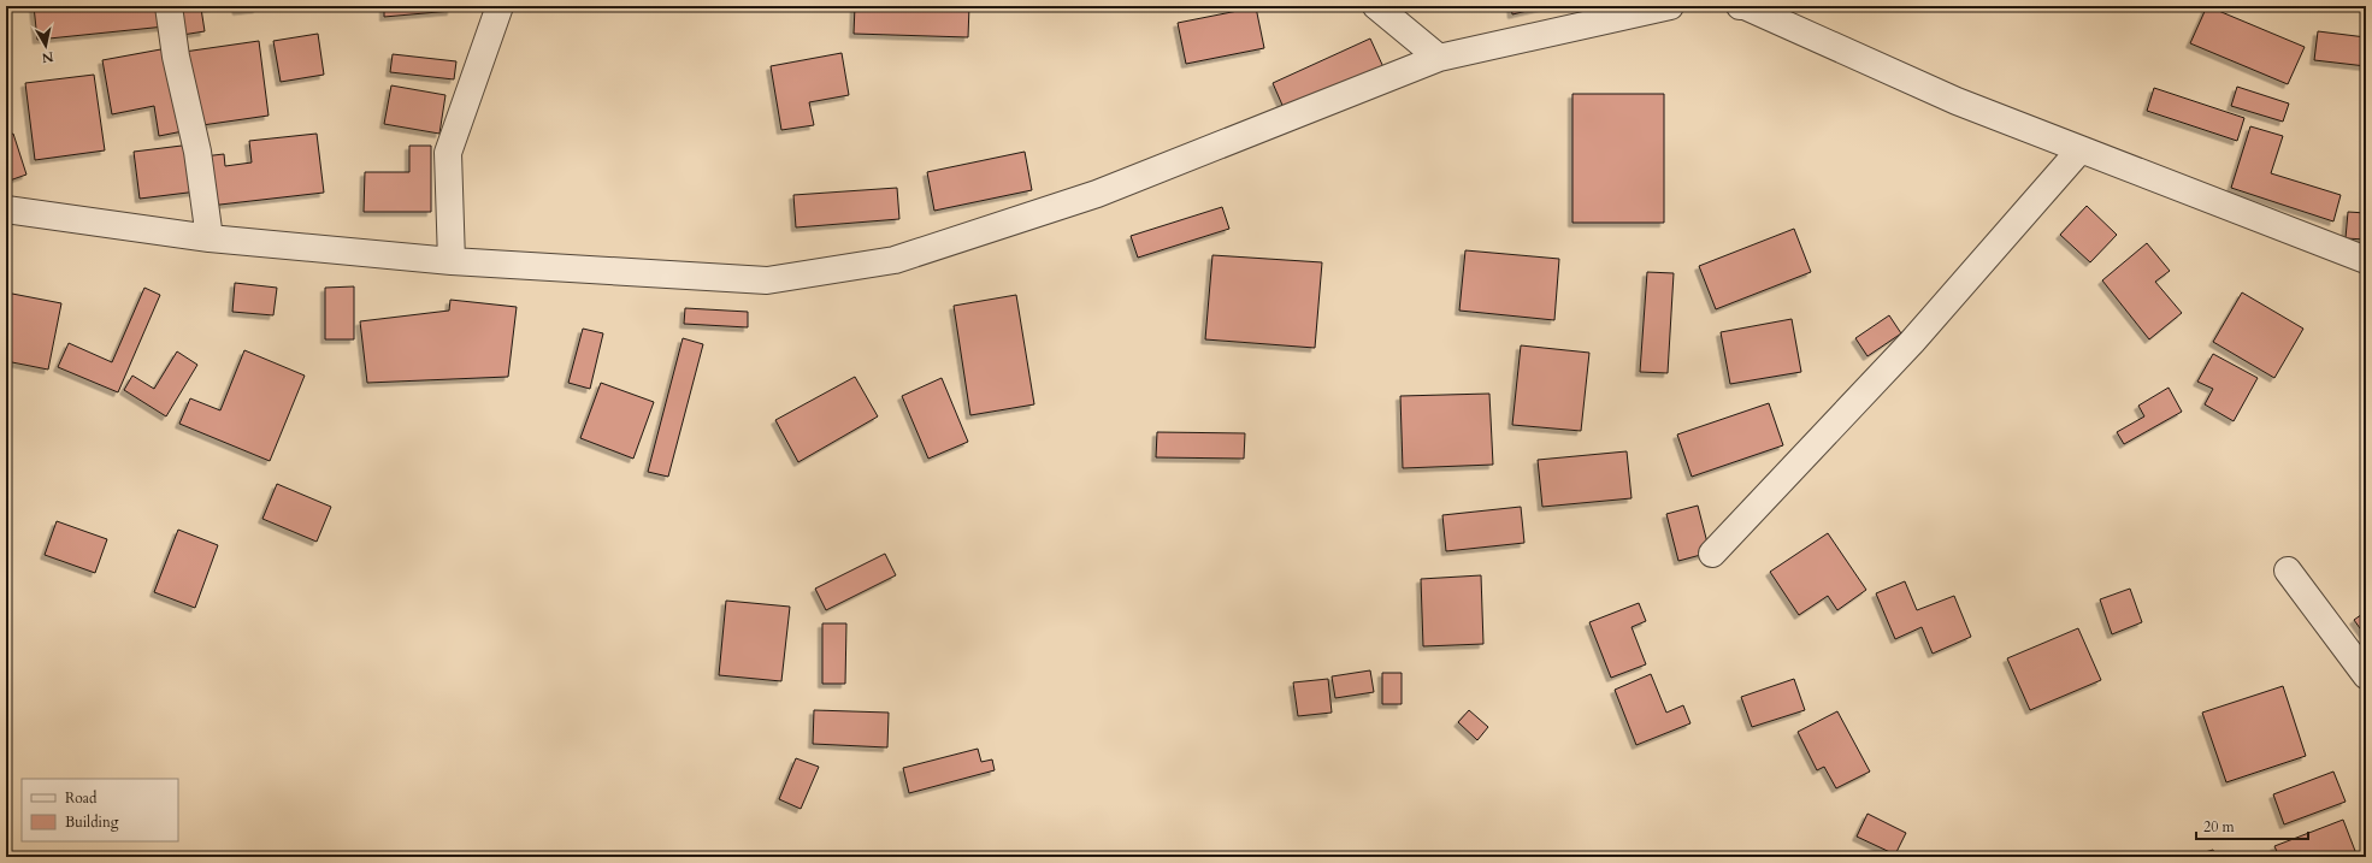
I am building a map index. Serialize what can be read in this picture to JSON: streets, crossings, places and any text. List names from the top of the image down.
{
  "legend": ["Road", "Building"],
  "scale_bar": "20 m",
  "north": "bottom"
}
